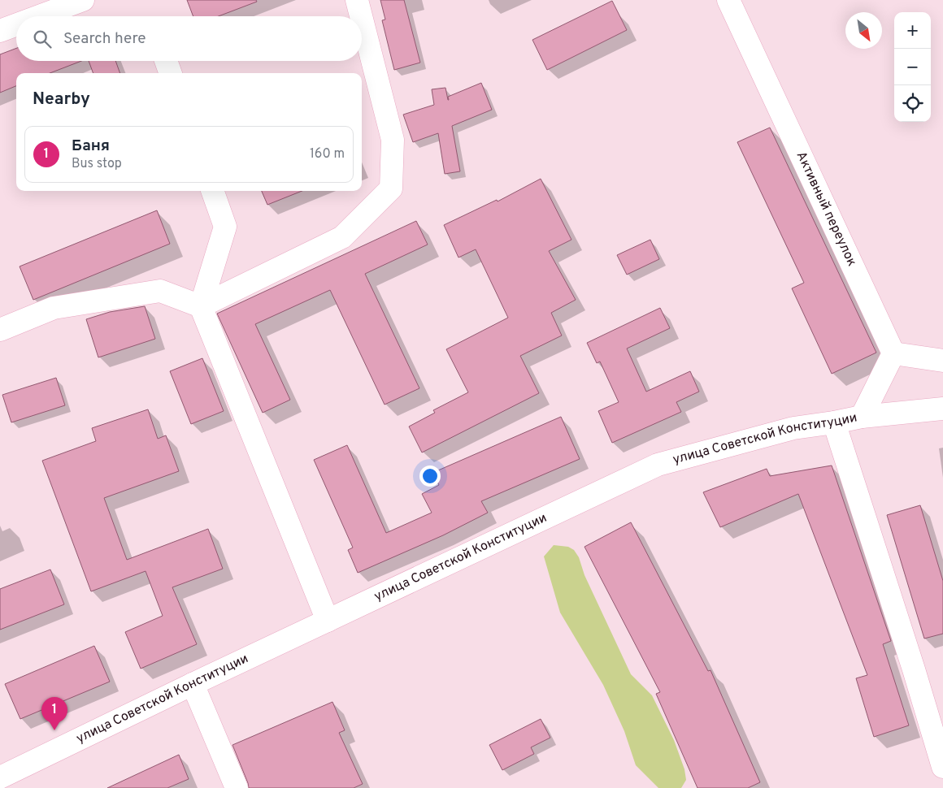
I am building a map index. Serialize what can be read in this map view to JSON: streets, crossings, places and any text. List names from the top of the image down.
{
  "streets": {
    "street": ["Активный переулок", "улица Советской Конституции"]
  },
  "north": "bottom right",
  "page": {
    "map_buttons": ["+", "−"],
    "search": "Search here",
    "heading": "Nearby",
    "list": [
      {
        "mark": "1",
        "name": "Баня",
        "note": "Bus stop",
        "value": "160 m"
      }
    ],
    "pins": "1"
  }
}
